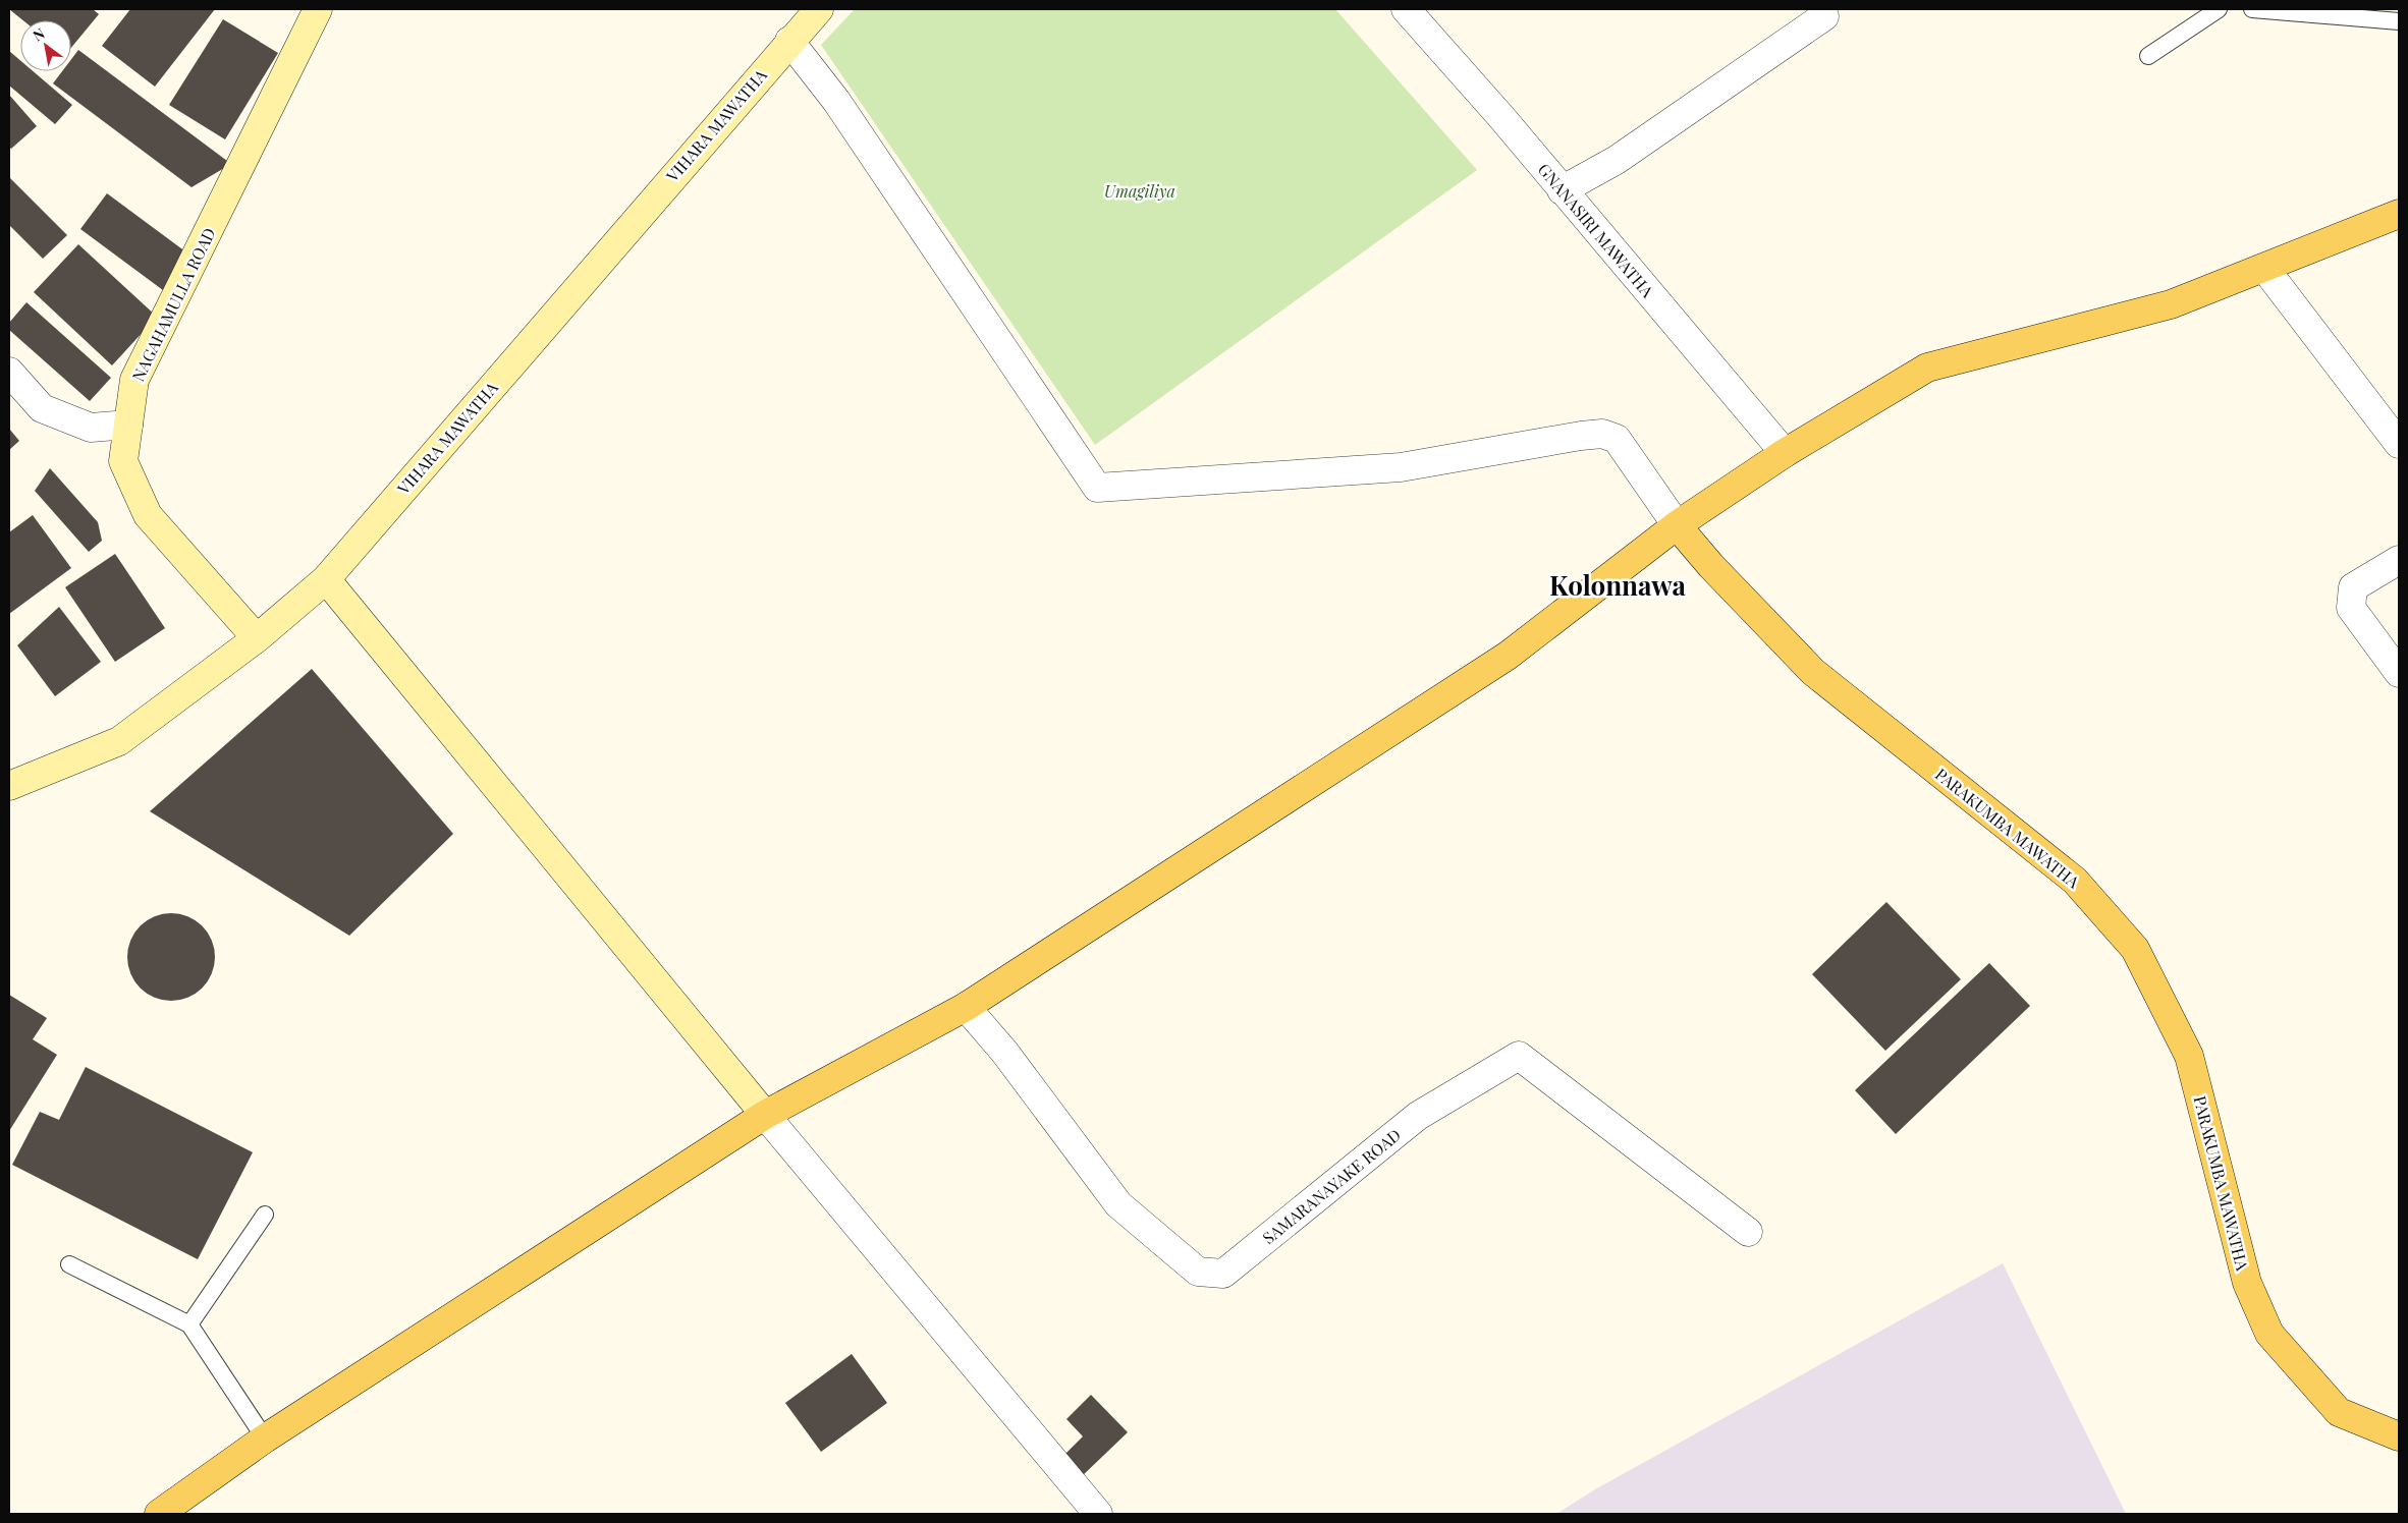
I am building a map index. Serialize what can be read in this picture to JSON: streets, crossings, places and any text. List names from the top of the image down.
{
  "streets": {
    "main road": ["PARAKUMBA MAWATHA"],
    "street": [
      "VIHARA MAWATHA",
      "GNANASIRI MAWATHA",
      "NAGAHAMULLA ROAD",
      "SAMARANAYAKE ROAD"
    ]
  },
  "crossings": [
    ["VIHARA MAWATHA", "NAGAHAMULLA ROAD"]
  ],
  "districts": ["Kolonnawa"],
  "parks": ["Umagiliya"],
  "north": "top left"
}
